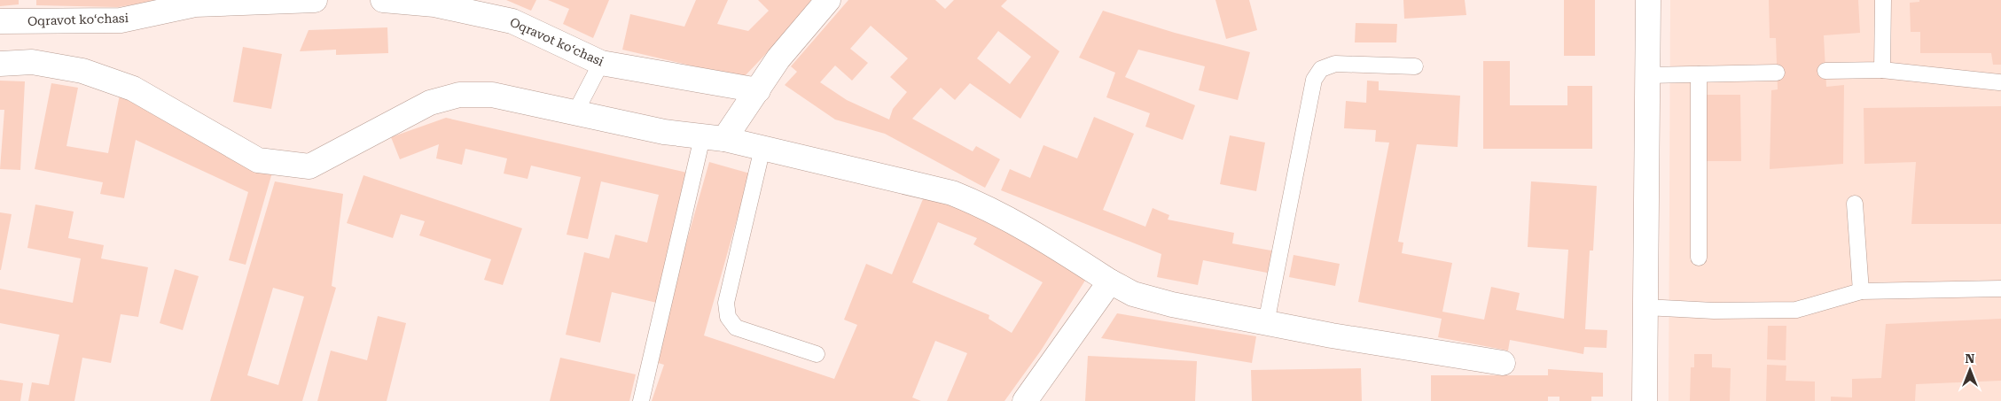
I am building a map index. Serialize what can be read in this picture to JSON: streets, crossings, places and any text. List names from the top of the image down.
{
  "streets": {
    "street": ["Oqravot koʻchasi"]
  },
  "north": "top"
}
